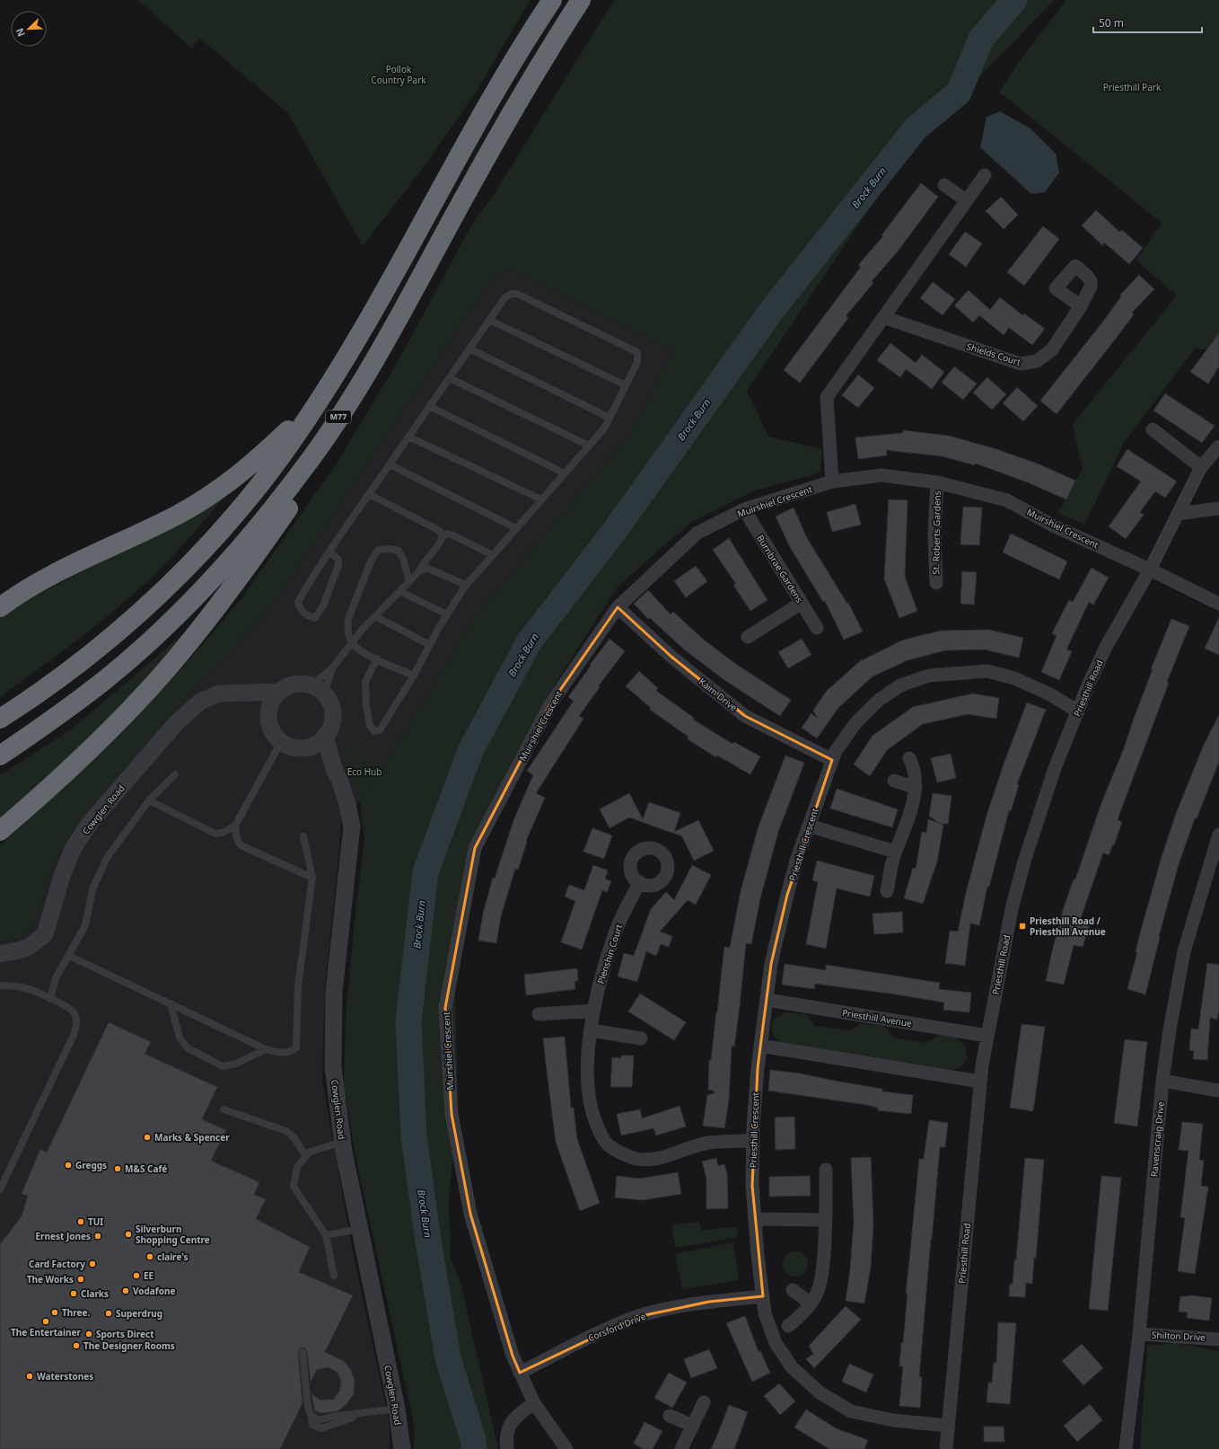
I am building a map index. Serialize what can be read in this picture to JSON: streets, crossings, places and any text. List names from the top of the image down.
{
  "streets": {
    "highway": ["M77"],
    "street": [
      "Shields Court",
      "Muirshiel Crescent",
      "St. Roberts Gardens",
      "Burnbrae Gardens",
      "Priesthill Road",
      "Kaim Drive",
      "Cowglen Road",
      "Priesthill Crescent",
      "Plenshin Court",
      "Priesthill Avenue",
      "Ravenscraig Drive",
      "Corsford Drive",
      "Shilton Drive"
    ]
  },
  "crossings": [
    ["Muirshiel Crescent", "St. Roberts Gardens"],
    ["Muirshiel Crescent", "Burnbrae Gardens"],
    ["Muirshiel Crescent", "Priesthill Road"],
    ["Muirshiel Crescent", "Kaim Drive"],
    ["Muirshiel Crescent", "Corsford Drive"],
    ["Priesthill Road", "Priesthill Crescent"],
    ["Priesthill Road", "Priesthill Avenue"],
    ["Kaim Drive", "Priesthill Crescent"],
    ["Priesthill Crescent", "Plenshin Court"],
    ["Priesthill Crescent", "Priesthill Avenue"],
    ["Priesthill Crescent", "Corsford Drive"],
    ["Ravenscraig Drive", "Shilton Drive"]
  ],
  "water": ["Brock Burn"],
  "parks": ["Pollok Country Park", "Priesthill Park", "Eco Hub"],
  "places": {
    "transit": ["Priesthill Road / Priesthill Avenue"],
    "other": [
      "Marks & Spencer",
      "Greggs",
      "M&S Café",
      "TUI",
      "Silverburn Shopping Centre",
      "Ernest Jones",
      "claire's",
      "Card Factory",
      "EE",
      "The Works",
      "Vodafone",
      "Clarks",
      "Three.",
      "Superdrug",
      "The Entertainer",
      "Sports Direct",
      "The Designer Rooms",
      "Waterstones"
    ]
  },
  "scale_bar": "50 m",
  "north": "bottom left"
}
